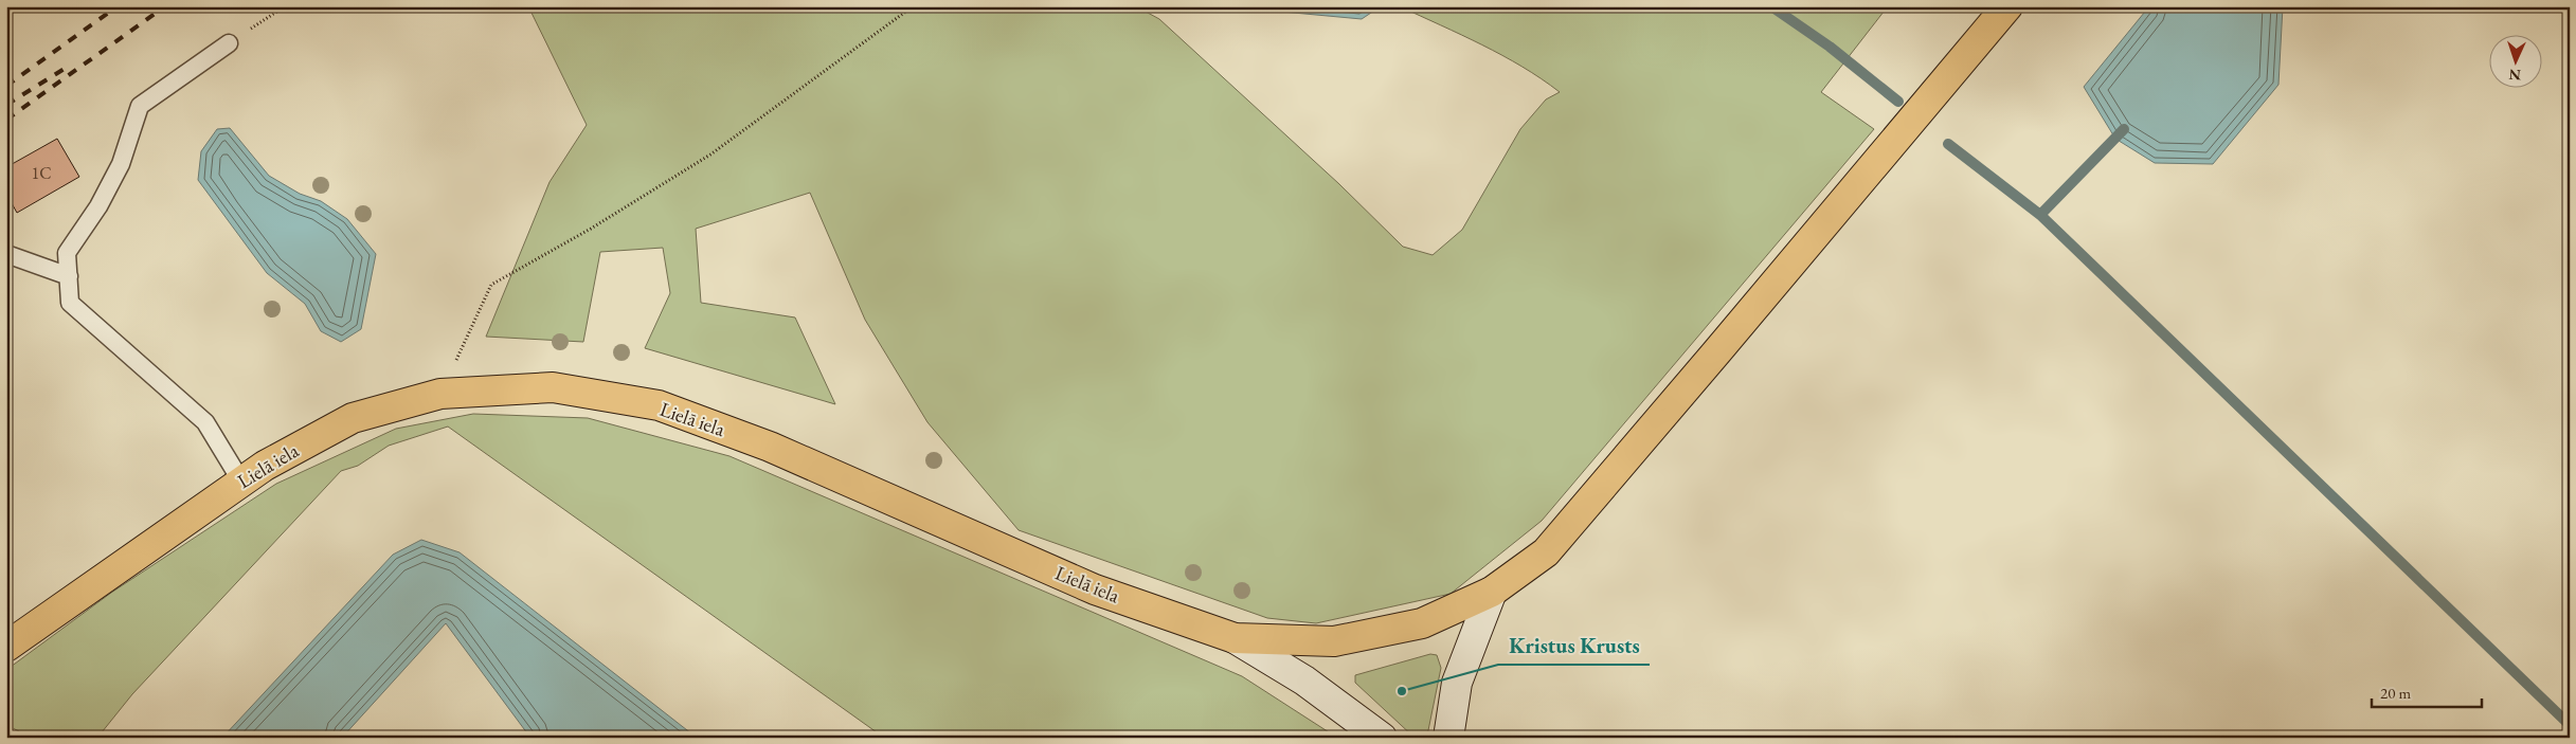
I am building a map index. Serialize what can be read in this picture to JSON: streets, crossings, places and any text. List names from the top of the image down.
{
  "streets": {
    "main road": ["Lielā iela"]
  },
  "places": ["Kristus Krusts"],
  "house_numbers": ["1C"],
  "scale_bar": "20 m",
  "north": "bottom"
}
